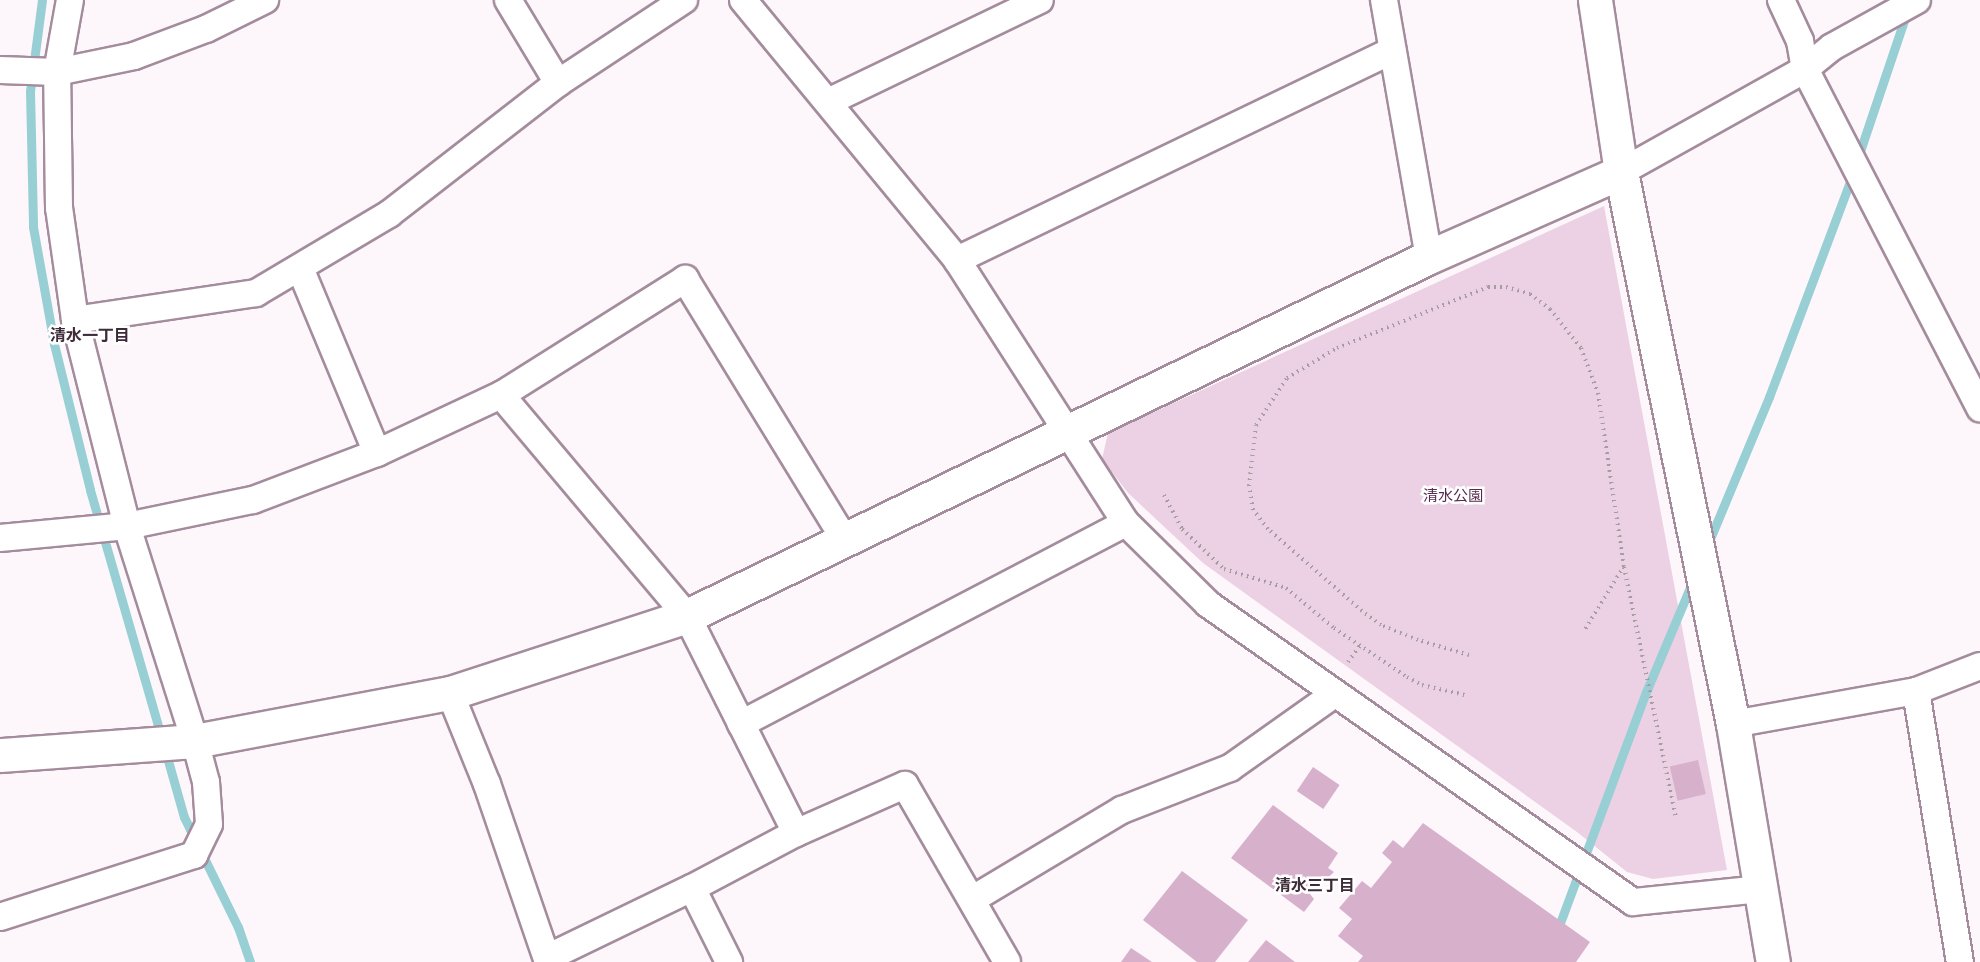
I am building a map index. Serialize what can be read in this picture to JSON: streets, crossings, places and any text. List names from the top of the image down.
{
  "districts": ["清水一丁目", "清水三丁目"],
  "parks": ["清水公園"]
}
